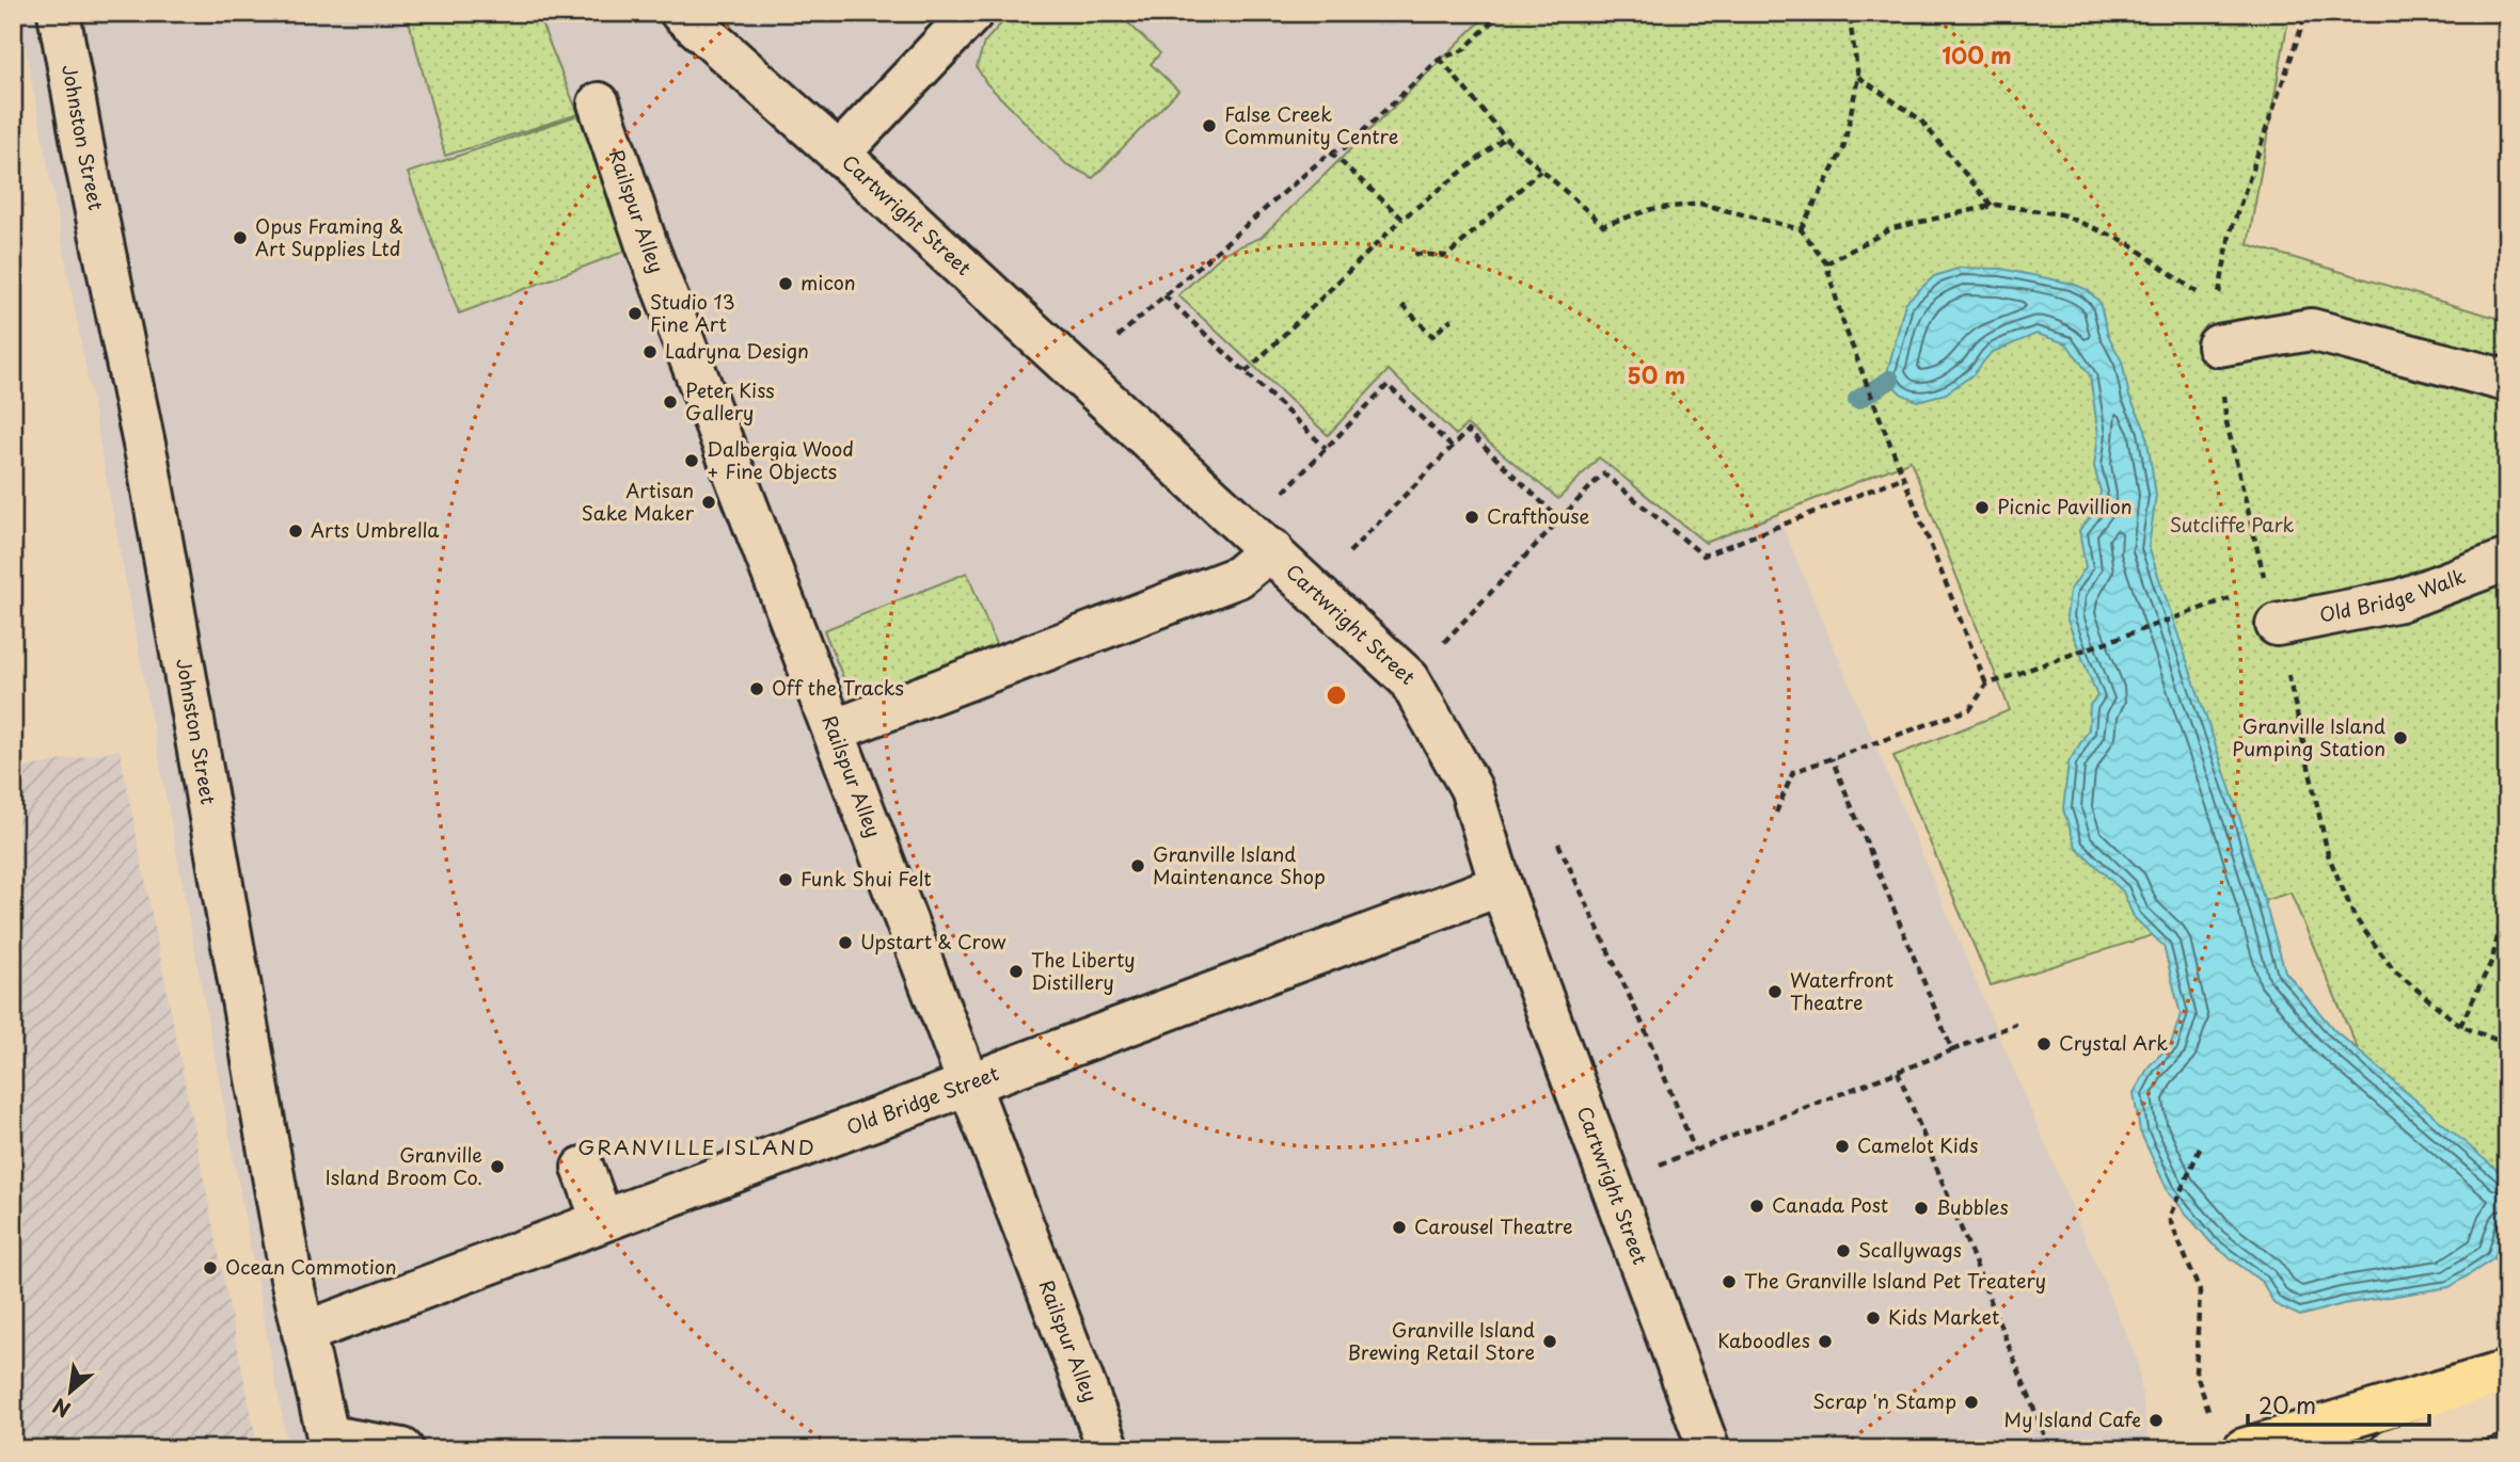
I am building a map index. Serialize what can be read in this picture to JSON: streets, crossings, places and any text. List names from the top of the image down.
{
  "streets": {
    "street": [
      "Johnston Street",
      "Railspur Alley",
      "Cartwright Street",
      "Old Bridge Walk",
      "Old Bridge Street"
    ]
  },
  "crossings": [
    ["Johnston Street", "Old Bridge Street"],
    ["Railspur Alley", "Old Bridge Street"],
    ["Cartwright Street", "Old Bridge Street"]
  ],
  "districts": ["GRANVILLE ISLAND"],
  "parks": ["Sutcliffe Park"],
  "places": [
    "False Creek Community Centre",
    "Opus Framing & Art Supplies Ltd",
    "micon",
    "Studio 13 Fine Art",
    "Ladryna Design",
    "Peter Kiss Gallery",
    "Dalbergia Wood + Fine Objects",
    "Artisan Sake Maker",
    "Picnic Pavillion",
    "Crafthouse",
    "Arts Umbrella",
    "Off the Tracks",
    "Granville Island Pumping Station",
    "Granville Island Maintenance Shop",
    "Funk Shui Felt",
    "Upstart & Crow",
    "The Liberty Distillery",
    "Waterfront Theatre",
    "Crystal Ark",
    "Camelot Kids",
    "Granville Island Broom Co.",
    "Canada Post",
    "Bubbles",
    "Carousel Theatre",
    "Scallywags",
    "Ocean Commotion",
    "The Granville Island Pet Treatery",
    "Kids Market",
    "Granville Island Brewing Retail Store",
    "Kaboodles",
    "Scrap 'n Stamp",
    "My Island Cafe"
  ],
  "scale_bar": "20 m",
  "north": "bottom left",
  "rings": ["100 m", "50 m"]
}
